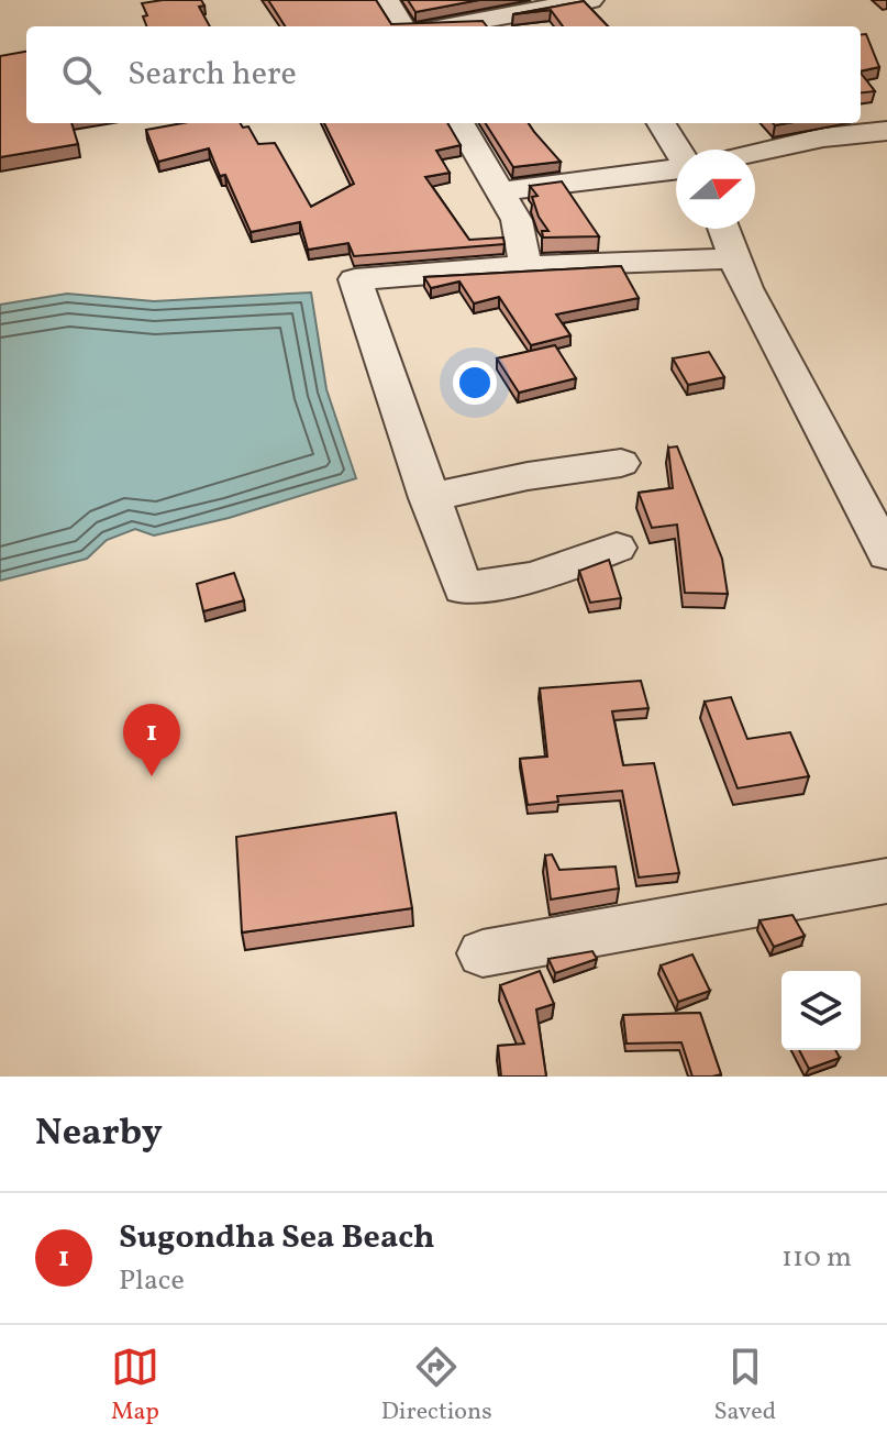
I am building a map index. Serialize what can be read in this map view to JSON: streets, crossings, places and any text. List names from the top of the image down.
{
  "north": "right",
  "page": {
    "search": "Search here",
    "pins": "1",
    "heading": "Nearby",
    "list": [
      {
        "mark": "1",
        "name": "Sugondha Sea Beach",
        "note": "Place",
        "value": "110 m"
      }
    ],
    "nav": ["Map", "Directions", "Saved"]
  }
}
